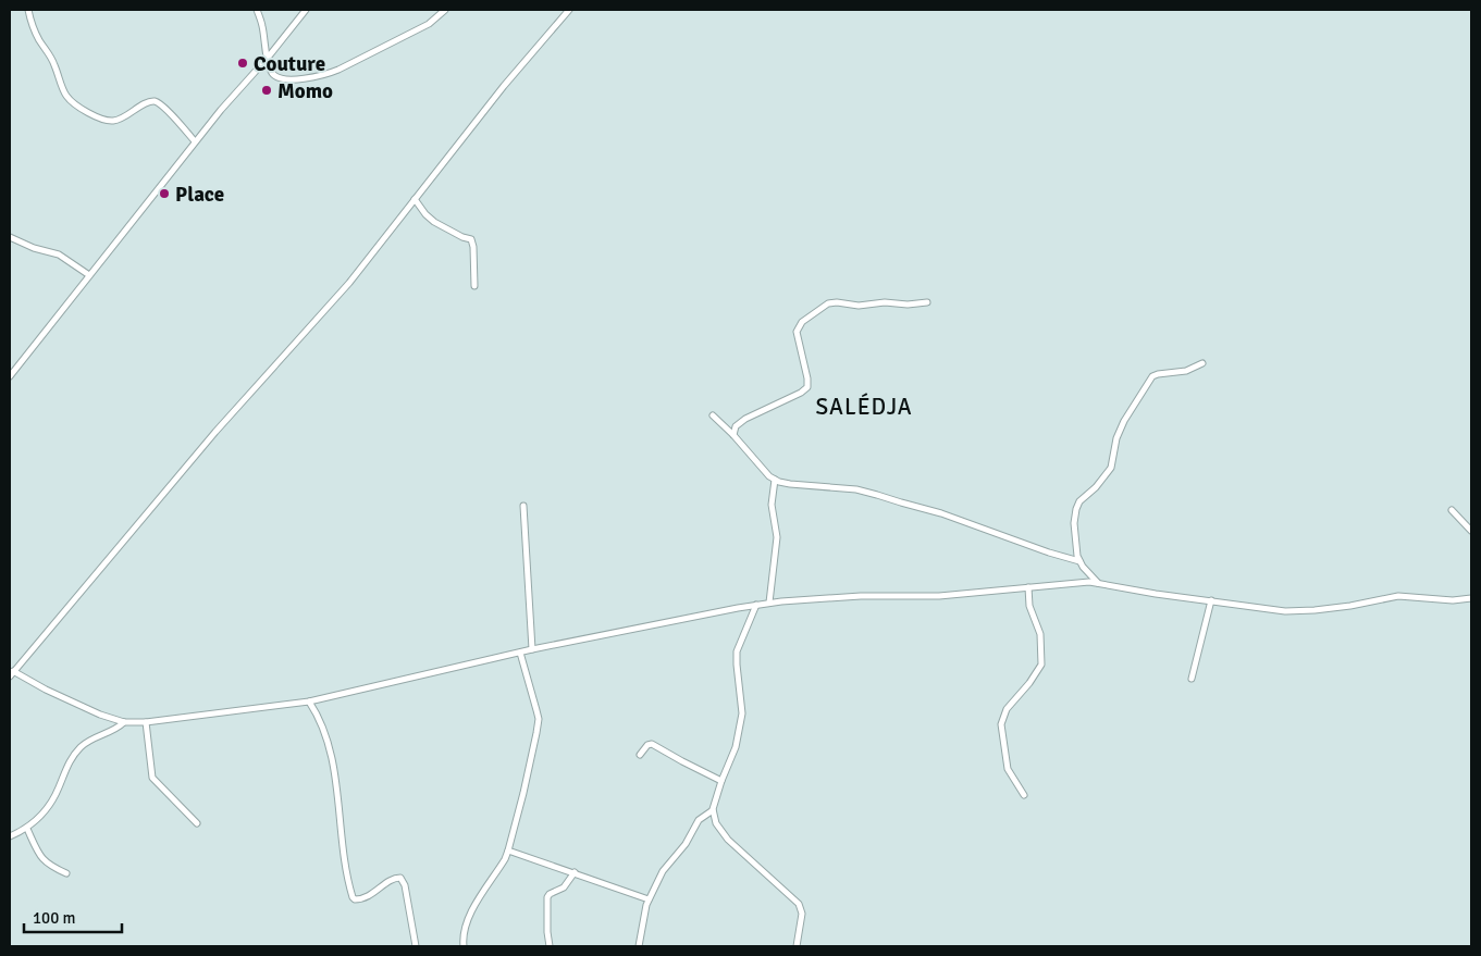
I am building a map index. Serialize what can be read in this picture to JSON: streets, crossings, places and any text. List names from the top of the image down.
{
  "districts": ["SALÉDJA"],
  "places": ["Couture", "Momo", "Place"],
  "scale_bar": "100 m"
}
